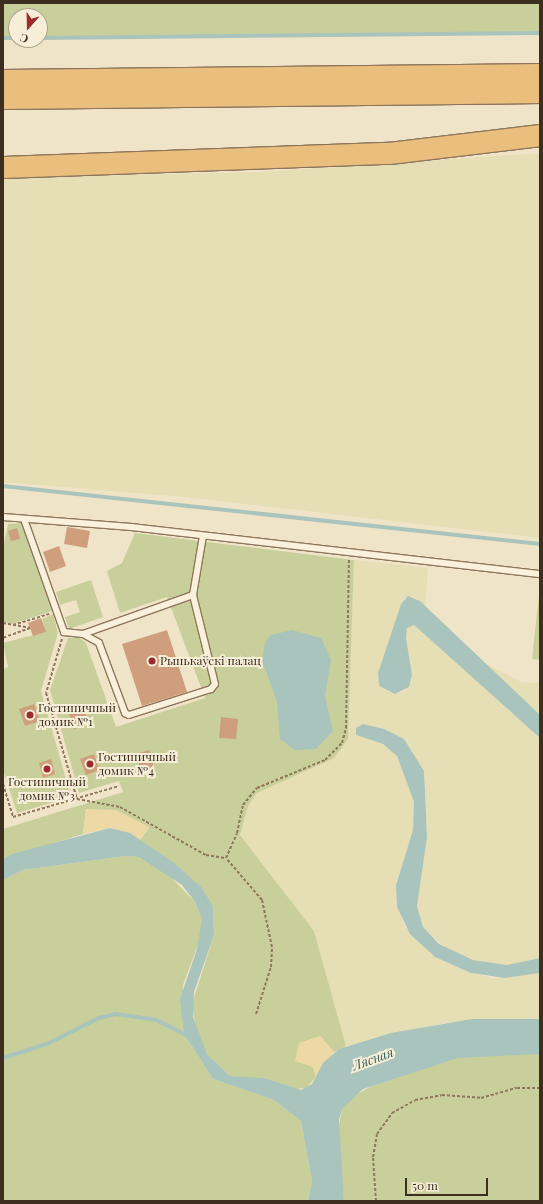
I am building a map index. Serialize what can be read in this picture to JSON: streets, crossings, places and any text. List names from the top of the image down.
{
  "water": ["Лясная"],
  "places": [
    "Рынькаўскi палац",
    "Гостиничный домик №1",
    "Гостиничный домик №4",
    "Гостиничный домик №3"
  ],
  "scale_bar": "50 m",
  "north": "bottom"
}
